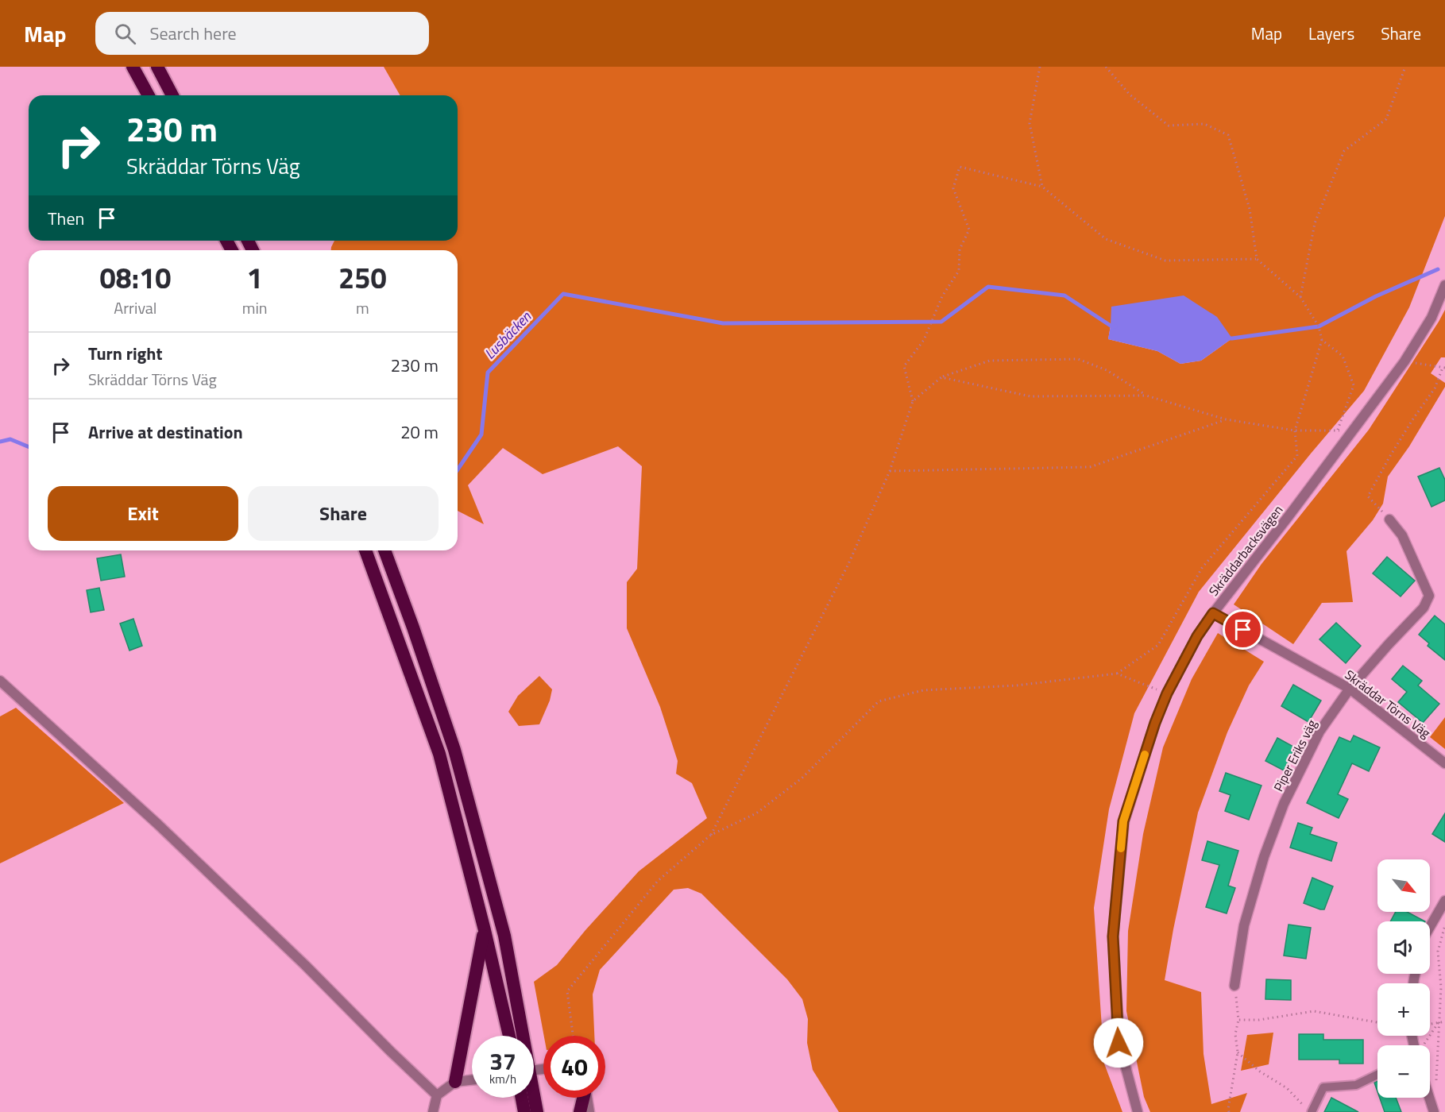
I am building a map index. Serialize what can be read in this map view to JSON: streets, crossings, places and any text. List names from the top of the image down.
{
  "streets": {
    "street": ["Skräddarbacksvägen", "Skräddar Törns Väg", "Piper Eriks väg"]
  },
  "crossings": [
    ["Skräddarbacksvägen", "Skräddar Törns Väg"],
    ["Skräddar Törns Väg", "Piper Eriks väg"]
  ],
  "water": ["Lusbäcken"],
  "north": "bottom right",
  "page": {
    "header": "Map",
    "search": "Search here",
    "nav": ["Map", "Layers", "Share"],
    "turn": ["230 m", "Skräddar Törns Väg"],
    "then": "Then",
    "eta": [
      "08:10",
      "Arrival",
      "1",
      "min",
      "250",
      "m"
    ],
    "list": [
      {
        "name": "Turn right",
        "note": "Skräddar Törns Väg",
        "value": "230 m"
      },
      {
        "name": "Arrive at destination",
        "value": "20 m"
      }
    ],
    "buttons": ["Exit", "Share"],
    "map_buttons": ["+", "−"],
    "speed": "37 km/h",
    "limit": "40"
  }
}
